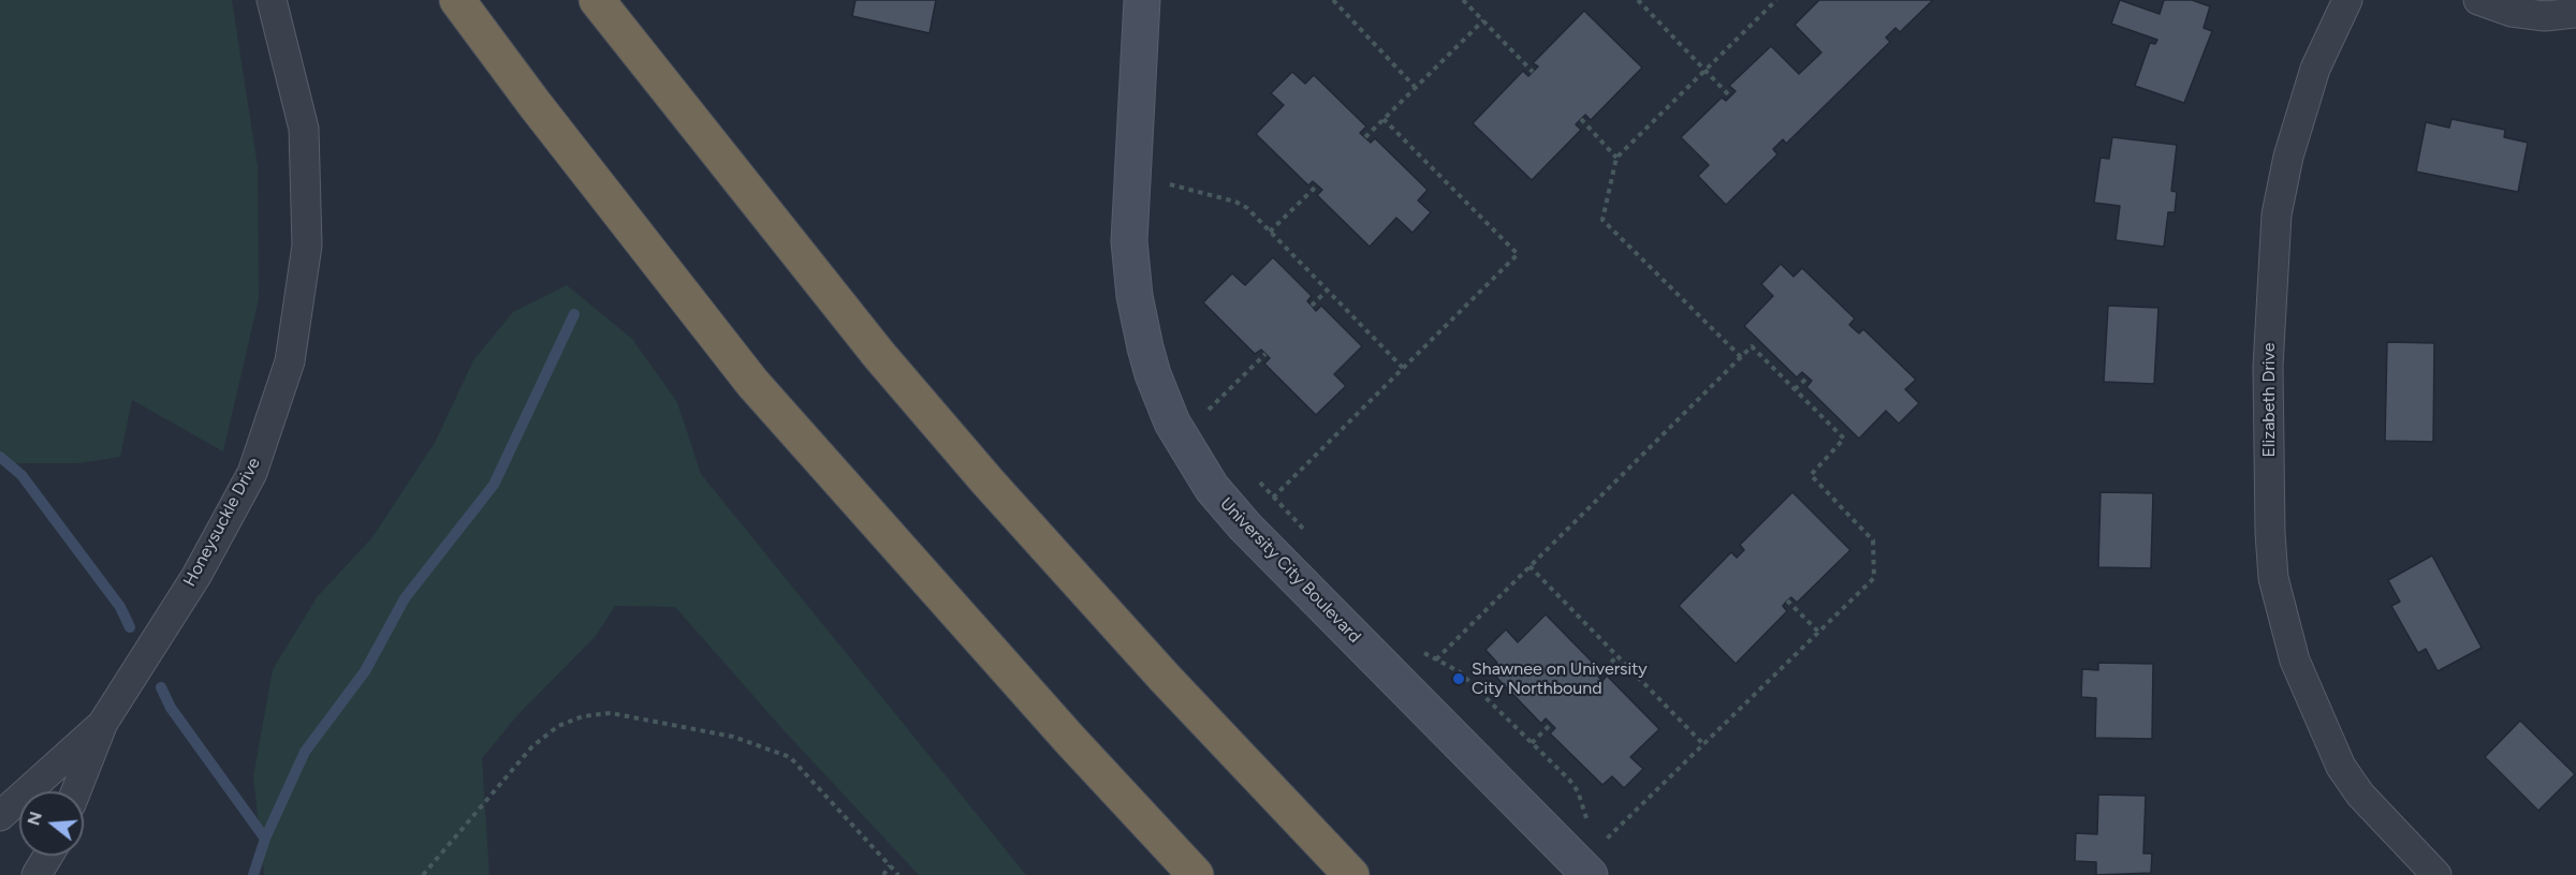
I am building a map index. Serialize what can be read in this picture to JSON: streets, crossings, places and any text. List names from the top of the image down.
{
  "streets": {
    "main road": ["University City Boulevard"],
    "street": ["Elizabeth Drive", "Honeysuckle Drive"]
  },
  "places": ["Shawnee on University City Northbound"],
  "north": "left"
}
